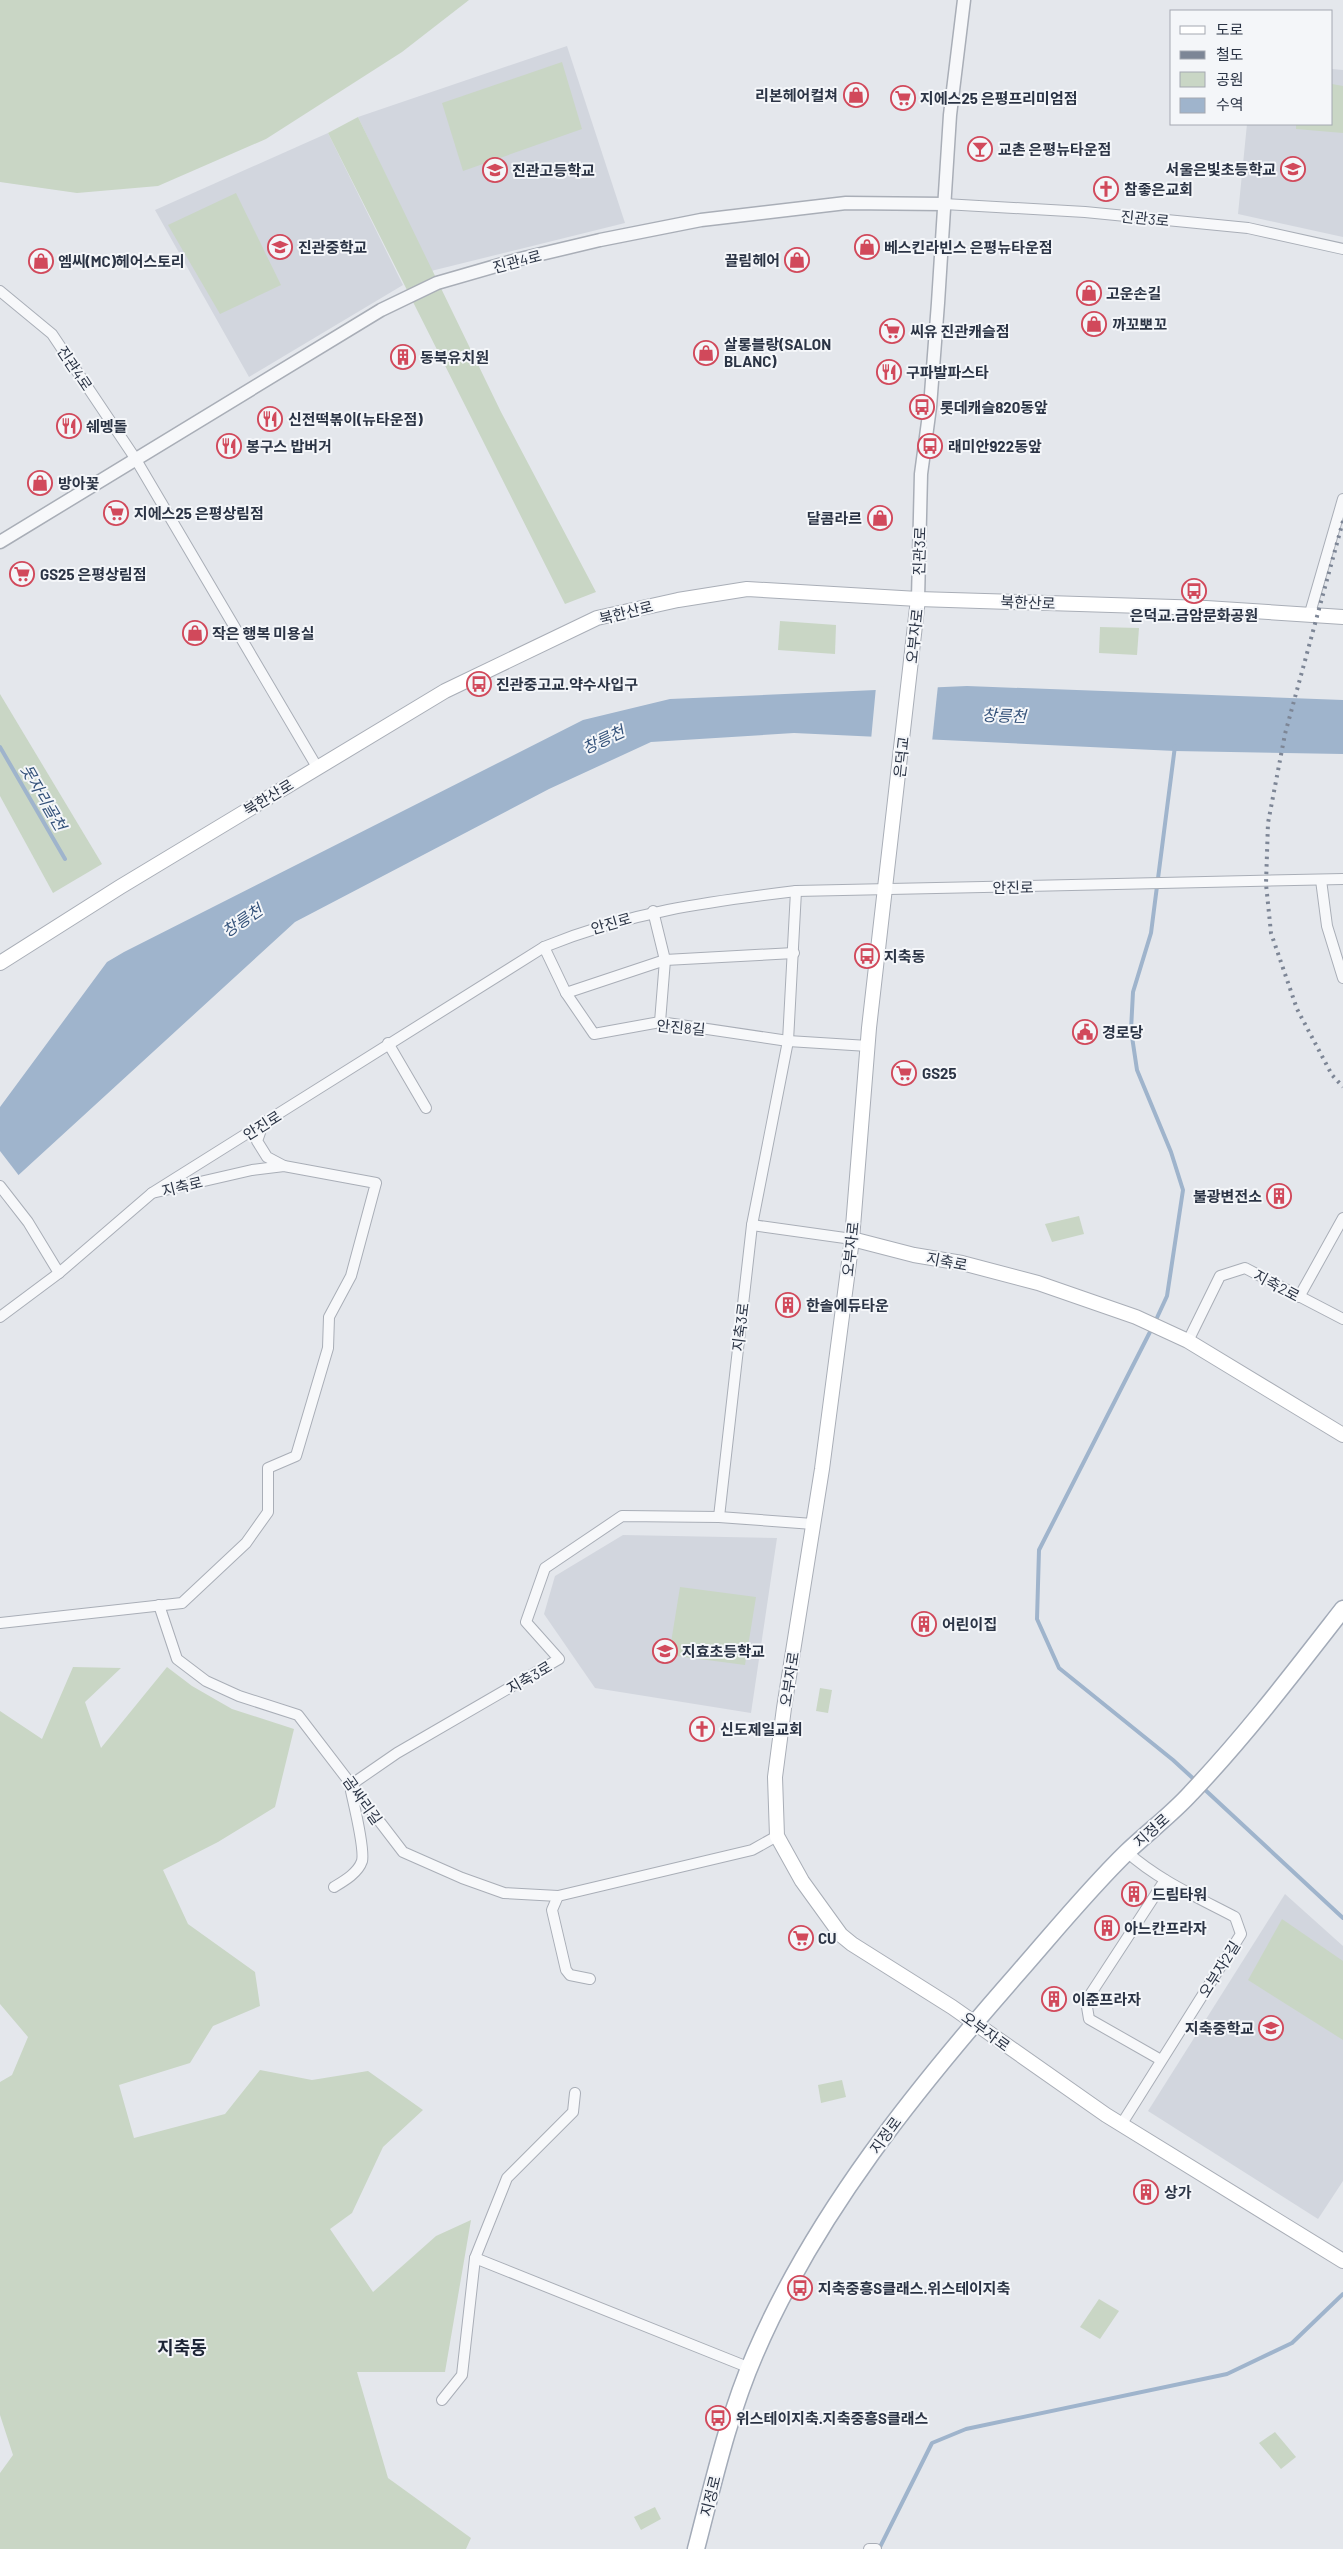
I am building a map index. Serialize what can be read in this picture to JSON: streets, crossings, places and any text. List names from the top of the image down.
{
  "streets": {
    "main road": [
      "북한산로",
      "오부자로",
      "은덕교",
      "지축로",
      "지정로"
    ],
    "street": [
      "진관3로",
      "진관4로",
      "안진로",
      "안진8길",
      "지축2로",
      "지축3로",
      "곰싸리길",
      "오부자2길"
    ]
  },
  "crossings": [
    ["진관3로", "진관4로"],
    ["진관3로", "북한산로"],
    ["진관3로", "오부자로"],
    ["북한산로", "오부자로"],
    ["오부자로", "은덕교"],
    ["오부자로", "안진로"],
    ["오부자로", "안진8길"],
    ["오부자로", "지축로"],
    ["오부자로", "지축3로"],
    ["오부자로", "곰싸리길"],
    ["오부자로", "지정로"],
    ["오부자로", "오부자2길"],
    ["안진로", "안진8길"],
    ["안진로", "지축로"],
    ["지축로", "지축2로"],
    ["지축로", "지축3로"],
    ["지축로", "곰싸리길"],
    ["지축3로", "곰싸리길"],
    ["지정로", "오부자2길"]
  ],
  "districts": ["지축동"],
  "water": ["창릉천", "못자리골천"],
  "places": {
    "shop": [
      "리본헤어컬쳐",
      "베스킨라빈스 은평뉴타운점",
      "끌림헤어",
      "엠씨(MC)헤어스토리",
      "고운손길",
      "까꼬뽀꼬",
      "살롱블랑(SALON BLANC)",
      "방아꽃",
      "달콤라르",
      "작은 행복 미용실"
    ],
    "supermarket": [
      "지에스25 은평프리미엄점",
      "씨유 진관캐슬점",
      "지에스25 은평상림점",
      "GS25 은평상림점",
      "GS25",
      "CU"
    ],
    "bar": ["교촌 은평뉴타운점"],
    "school or university": [
      "서울은빛초등학교",
      "진관고등학교",
      "진관중학교",
      "지효초등학교",
      "지축중학교"
    ],
    "church": ["참좋은교회", "신도제일교회"],
    "building": [
      "동북유치원",
      "불광변전소",
      "한솔에듀타운",
      "어린이집",
      "드림타워",
      "아느칸프라자",
      "이준프라자",
      "상가"
    ],
    "restaurant": [
      "구파발파스타",
      "신전떡볶이(뉴타운점)",
      "쉐멩돌",
      "봉구스 밥버거"
    ],
    "bus stop": [
      "롯데캐슬820동앞",
      "래미안922동앞",
      "은덕교.금암문화공원",
      "진관중고교.약수사입구",
      "지축동",
      "지축중흥S클래스.위스테이지축",
      "위스테이지축.지축중흥S클래스"
    ],
    "public building": ["경로당"]
  },
  "legend": [
    "도로",
    "철도",
    "공원",
    "수역"
  ]
}
